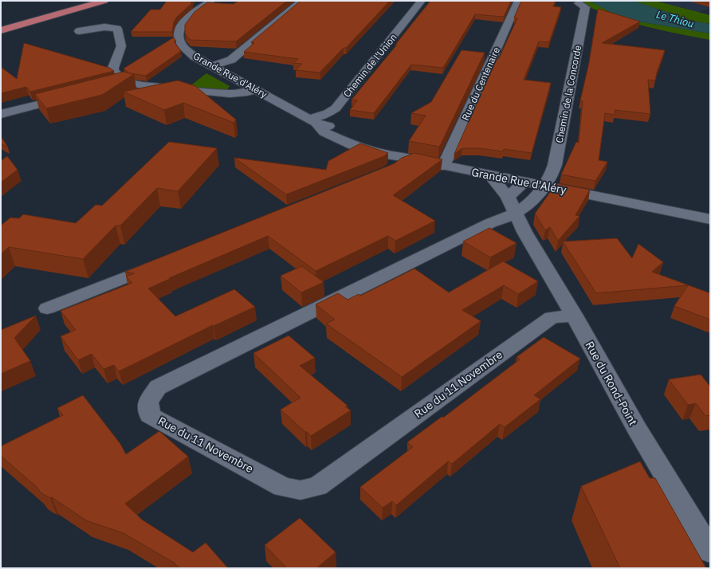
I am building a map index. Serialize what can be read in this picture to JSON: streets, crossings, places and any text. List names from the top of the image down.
{
  "streets": {
    "street": [
      "Chemin de l'Union",
      "Grande Rue d'Aléry",
      "Rue du Centenaire",
      "Chemin de la Concorde",
      "Rue du Rond-Point",
      "Rue du 11 Novembre"
    ]
  },
  "crossings": [
    ["Chemin de l'Union", "Grande Rue d'Aléry"],
    ["Grande Rue d'Aléry", "Rue du Centenaire"],
    ["Grande Rue d'Aléry", "Chemin de la Concorde"],
    ["Grande Rue d'Aléry", "Rue du Rond-Point"],
    ["Rue du Rond-Point", "Rue du 11 Novembre"]
  ],
  "water": ["Le Thiou"]
}
